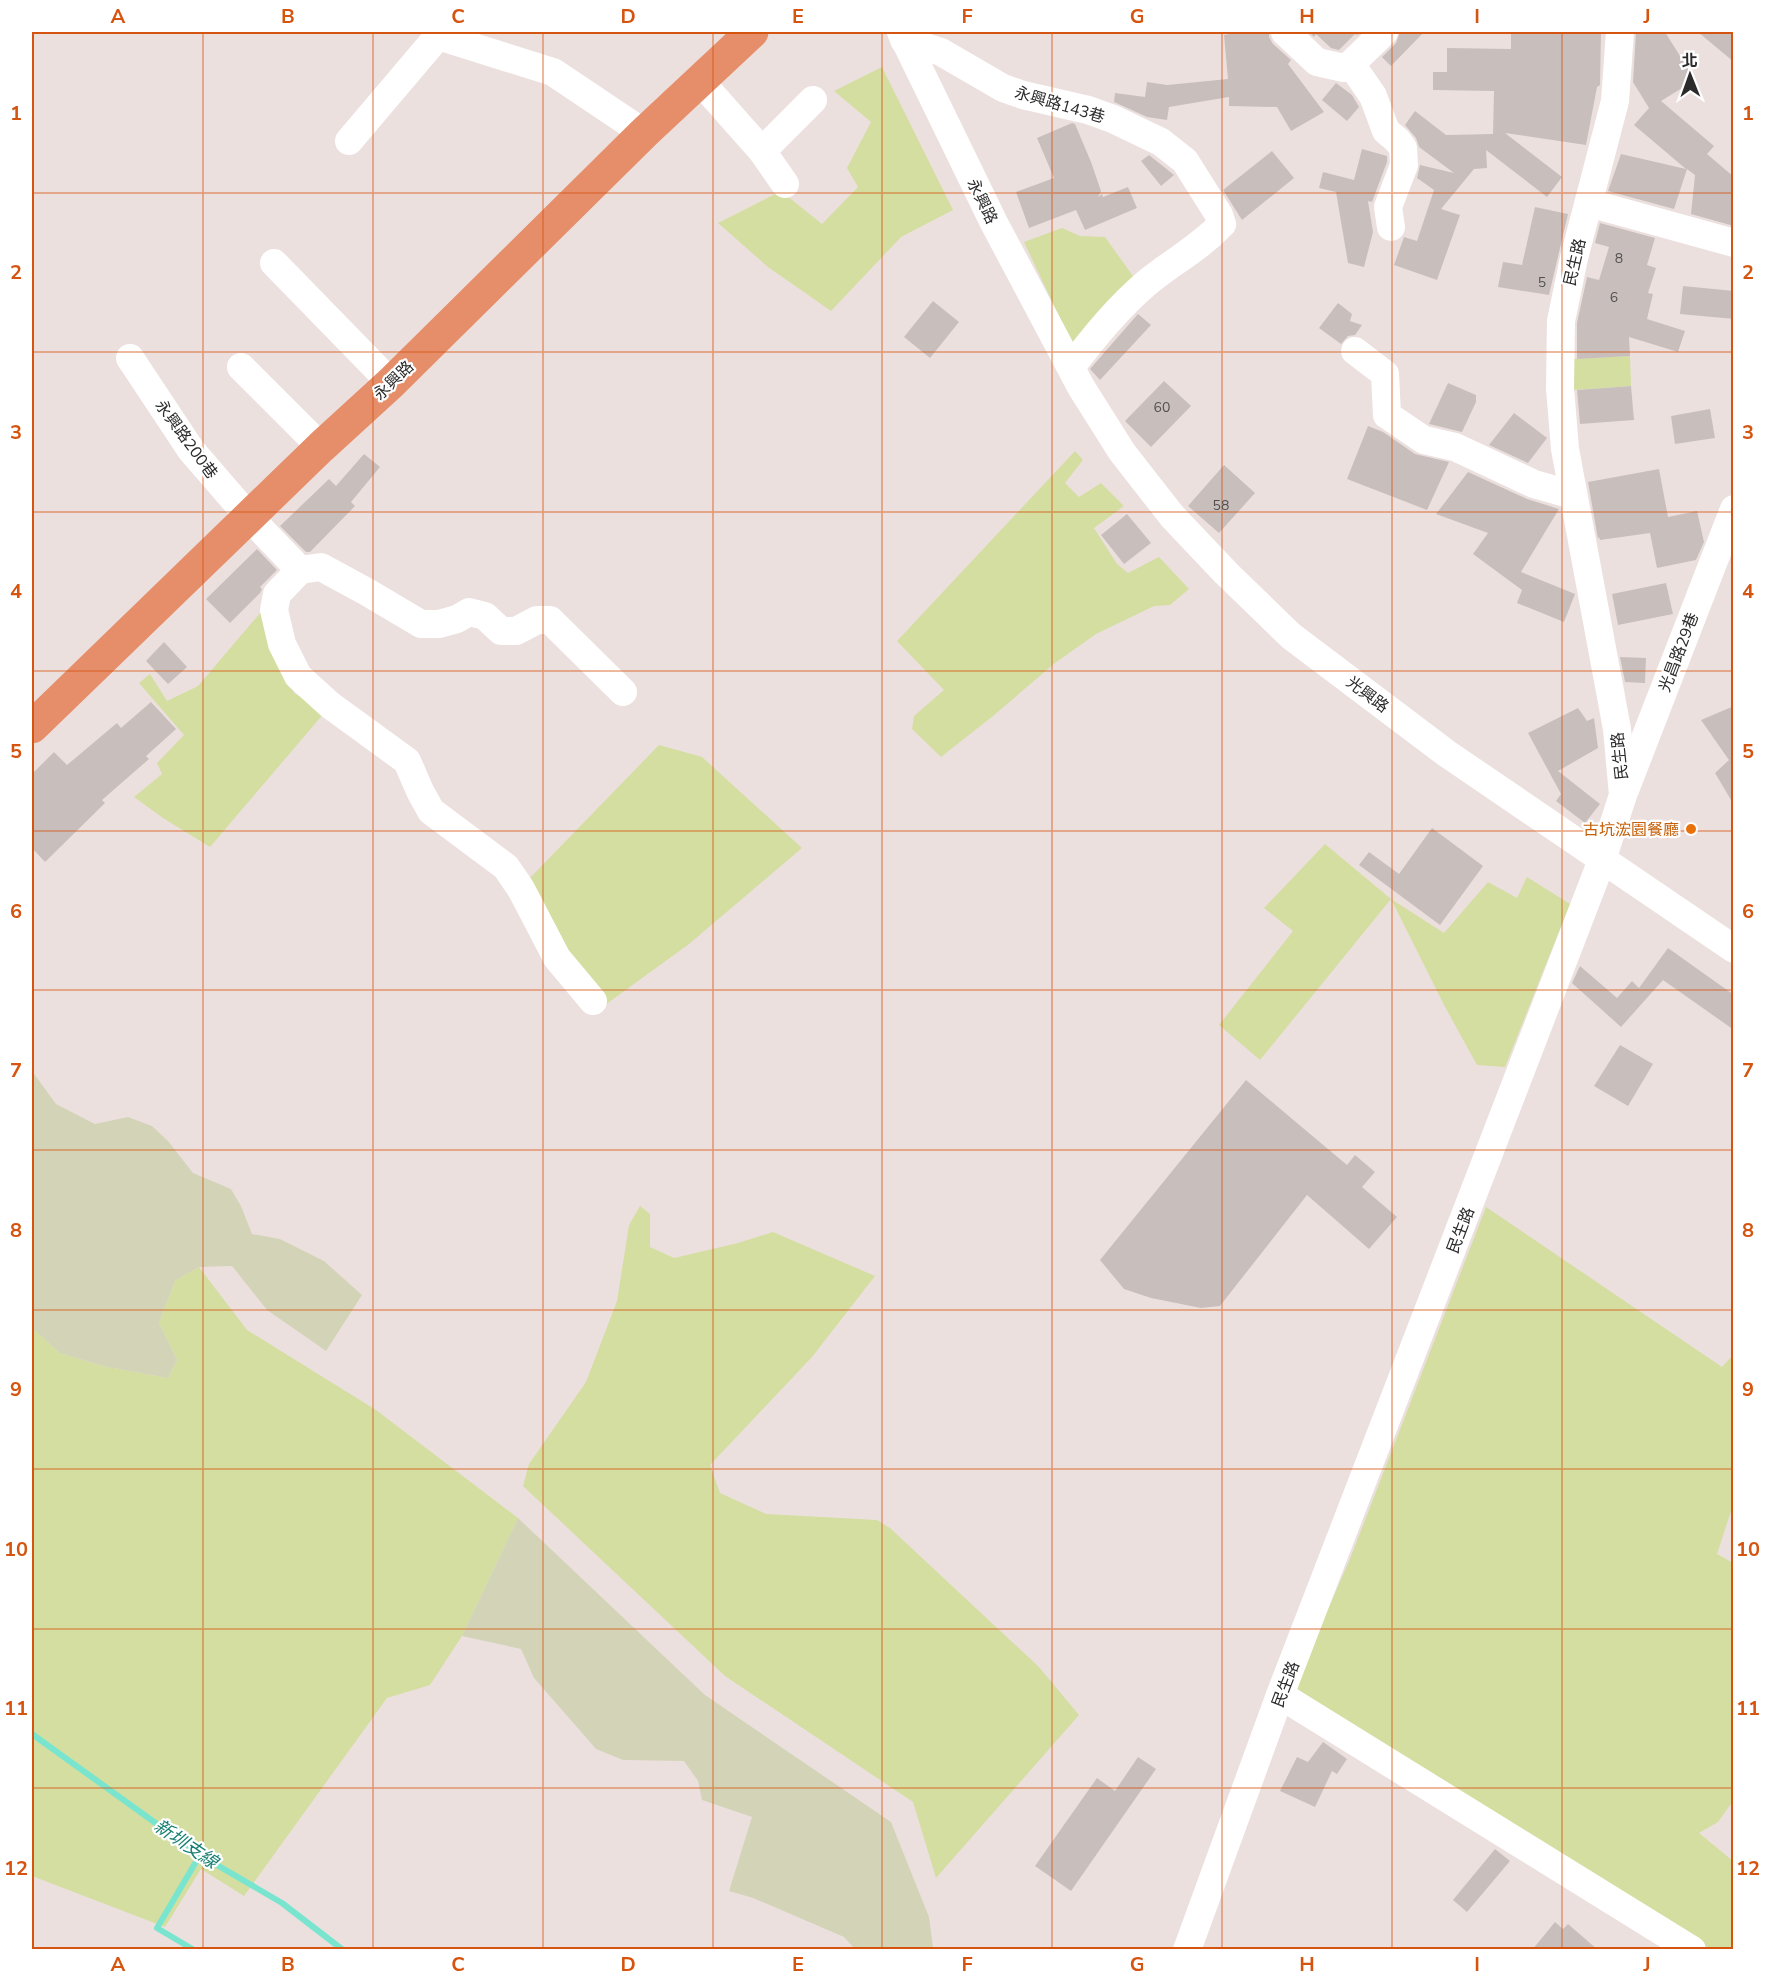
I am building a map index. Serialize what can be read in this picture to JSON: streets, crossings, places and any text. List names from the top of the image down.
{
  "streets": {
    "main road": ["永興路"],
    "street": [
      "永興路143巷",
      "民生路",
      "永興路200巷",
      "光昌路29巷",
      "光興路"
    ]
  },
  "crossings": [
    ["永興路143巷", "永興路"],
    ["永興路143巷", "光興路"],
    ["永興路", "永興路200巷"],
    ["永興路", "光興路"],
    ["民生路", "光昌路29巷"],
    ["民生路", "光興路"]
  ],
  "water": ["新圳支線"],
  "places": ["古坑浤園餐廳"],
  "house_numbers": [
    "8",
    "5",
    "6",
    "60",
    "58"
  ],
  "north": "top",
  "grid": {
    "columns": [
      "A",
      "B",
      "C",
      "D",
      "E",
      "F",
      "G",
      "H",
      "I",
      "J"
    ],
    "rows": [
      "1",
      "2",
      "3",
      "4",
      "5",
      "6",
      "7",
      "8",
      "9",
      "10",
      "11",
      "12"
    ]
  }
}
